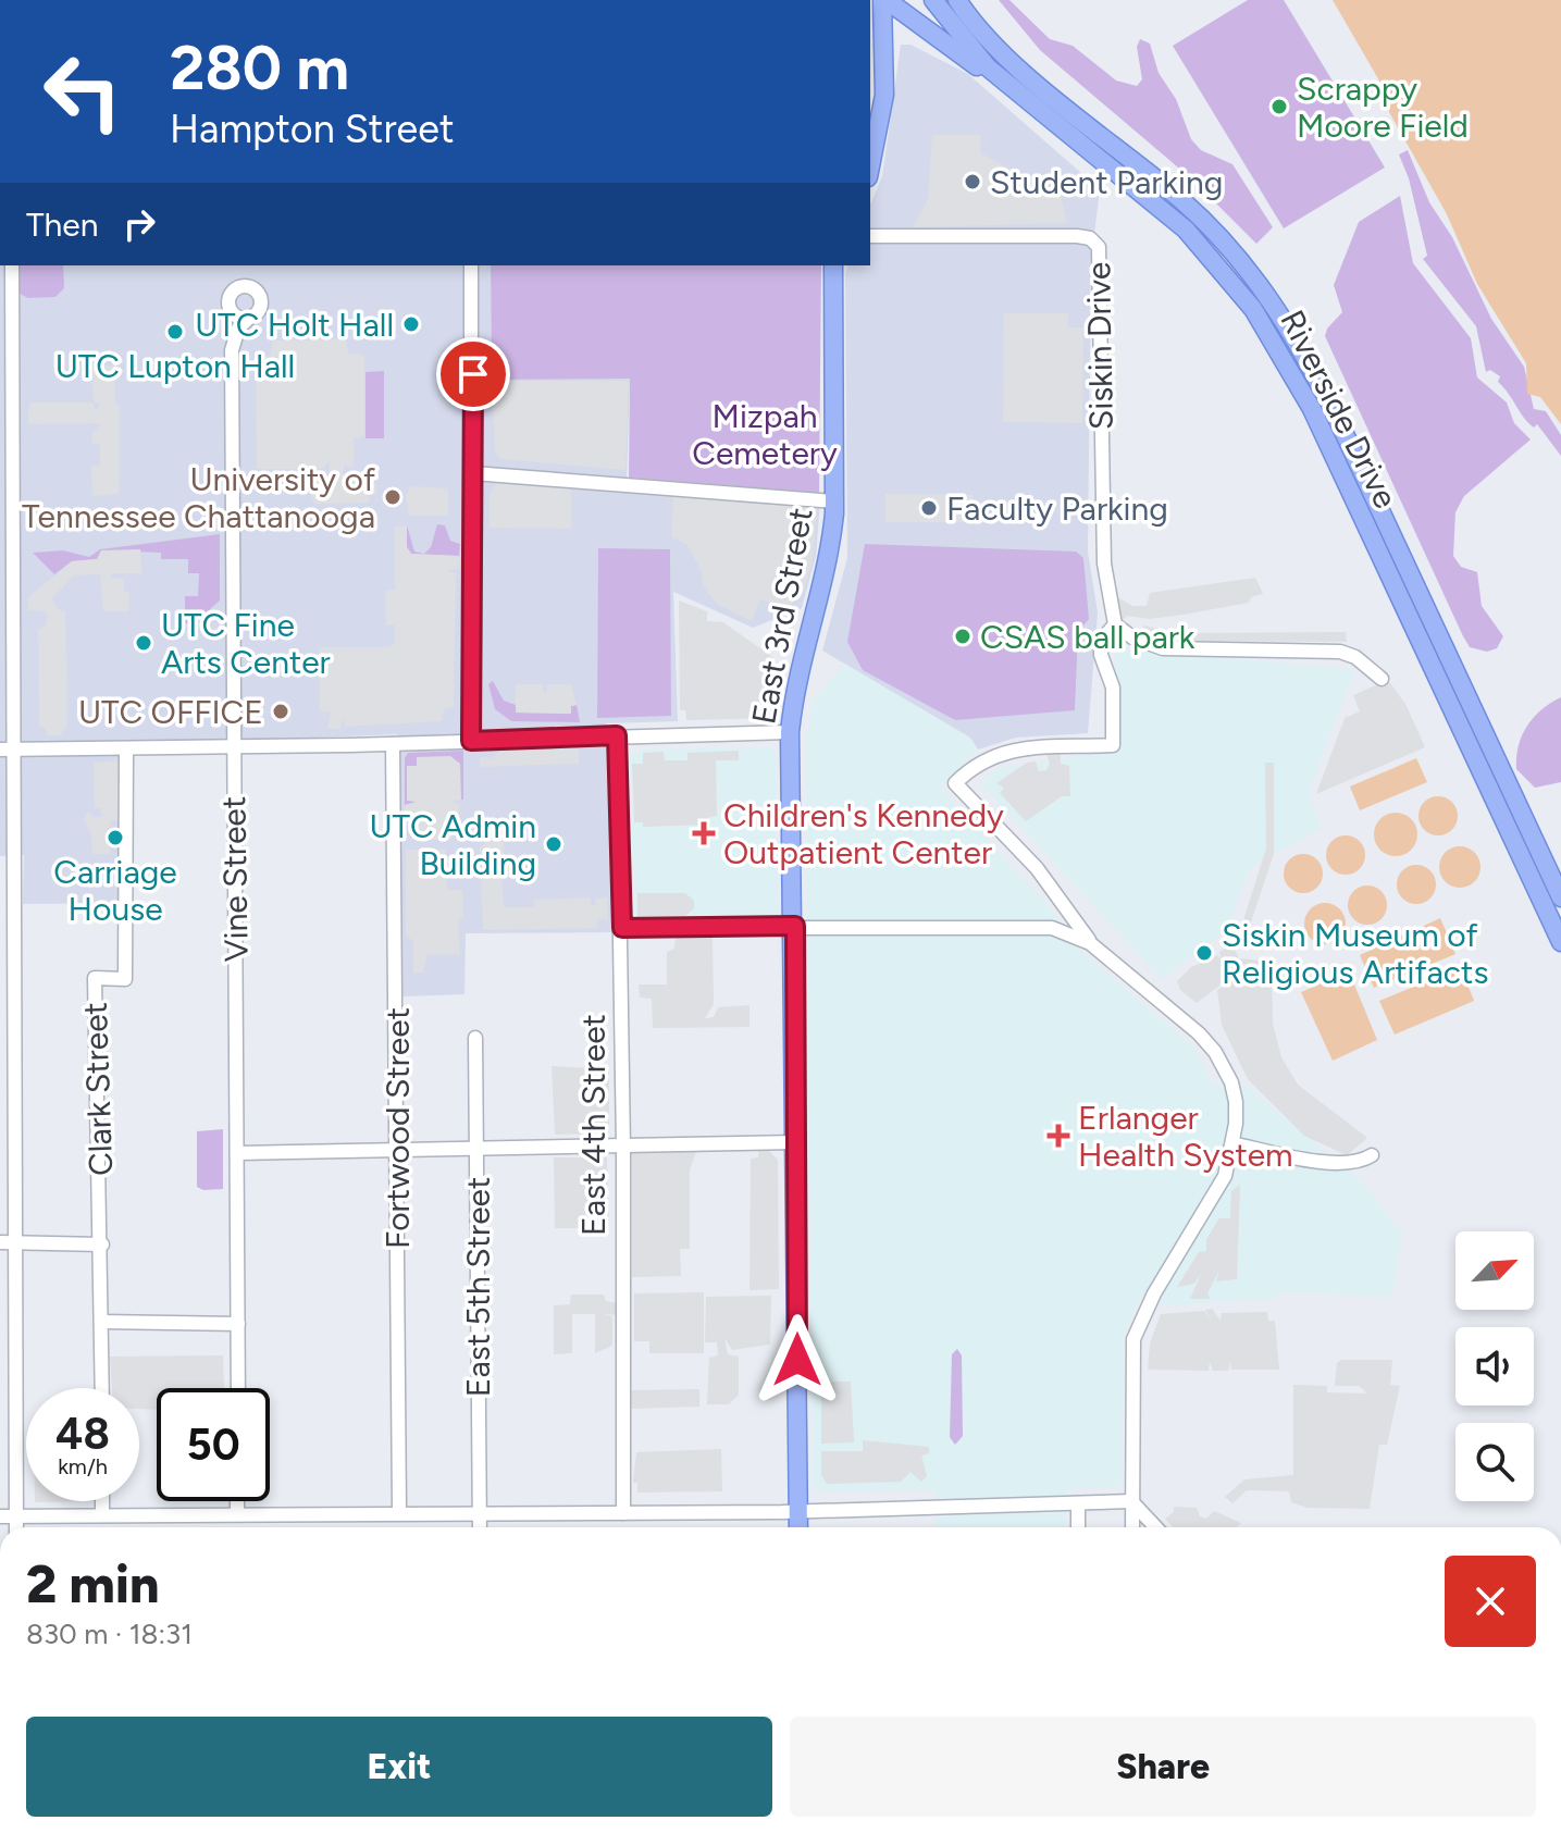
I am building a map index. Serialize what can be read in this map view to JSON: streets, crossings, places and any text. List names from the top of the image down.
{
  "streets": {
    "main road": ["Riverside Drive", "East 3rd Street"],
    "street": [
      "Siskin Drive",
      "Vine Street",
      "Clark Street",
      "East 4th Street",
      "Fortwood Street",
      "East 5th Street"
    ]
  },
  "parks": ["Mizpah Cemetery"],
  "places": {
    "other": [
      "Scrappy Moore Field",
      "Student Parking",
      "UTC Holt Hall",
      "UTC Lupton Hall",
      "University of Tennessee Chattanooga",
      "Faculty Parking",
      "CSAS ball park",
      "UTC Fine Arts Center",
      "UTC OFFICE",
      "Carriage House",
      "UTC Admin Building",
      "Siskin Museum of Religious Artifacts"
    ],
    "health": ["Children's Kennedy Outpatient Center", "Erlanger Health System"]
  },
  "north": "top right",
  "page": {
    "turn": ["280 m", "Hampton Street"],
    "then": "Then",
    "speed": "48 km/h",
    "limit": "50",
    "heading": ["2 min", "830 m · 18:31"],
    "buttons": ["Exit", "Share"]
  }
}
